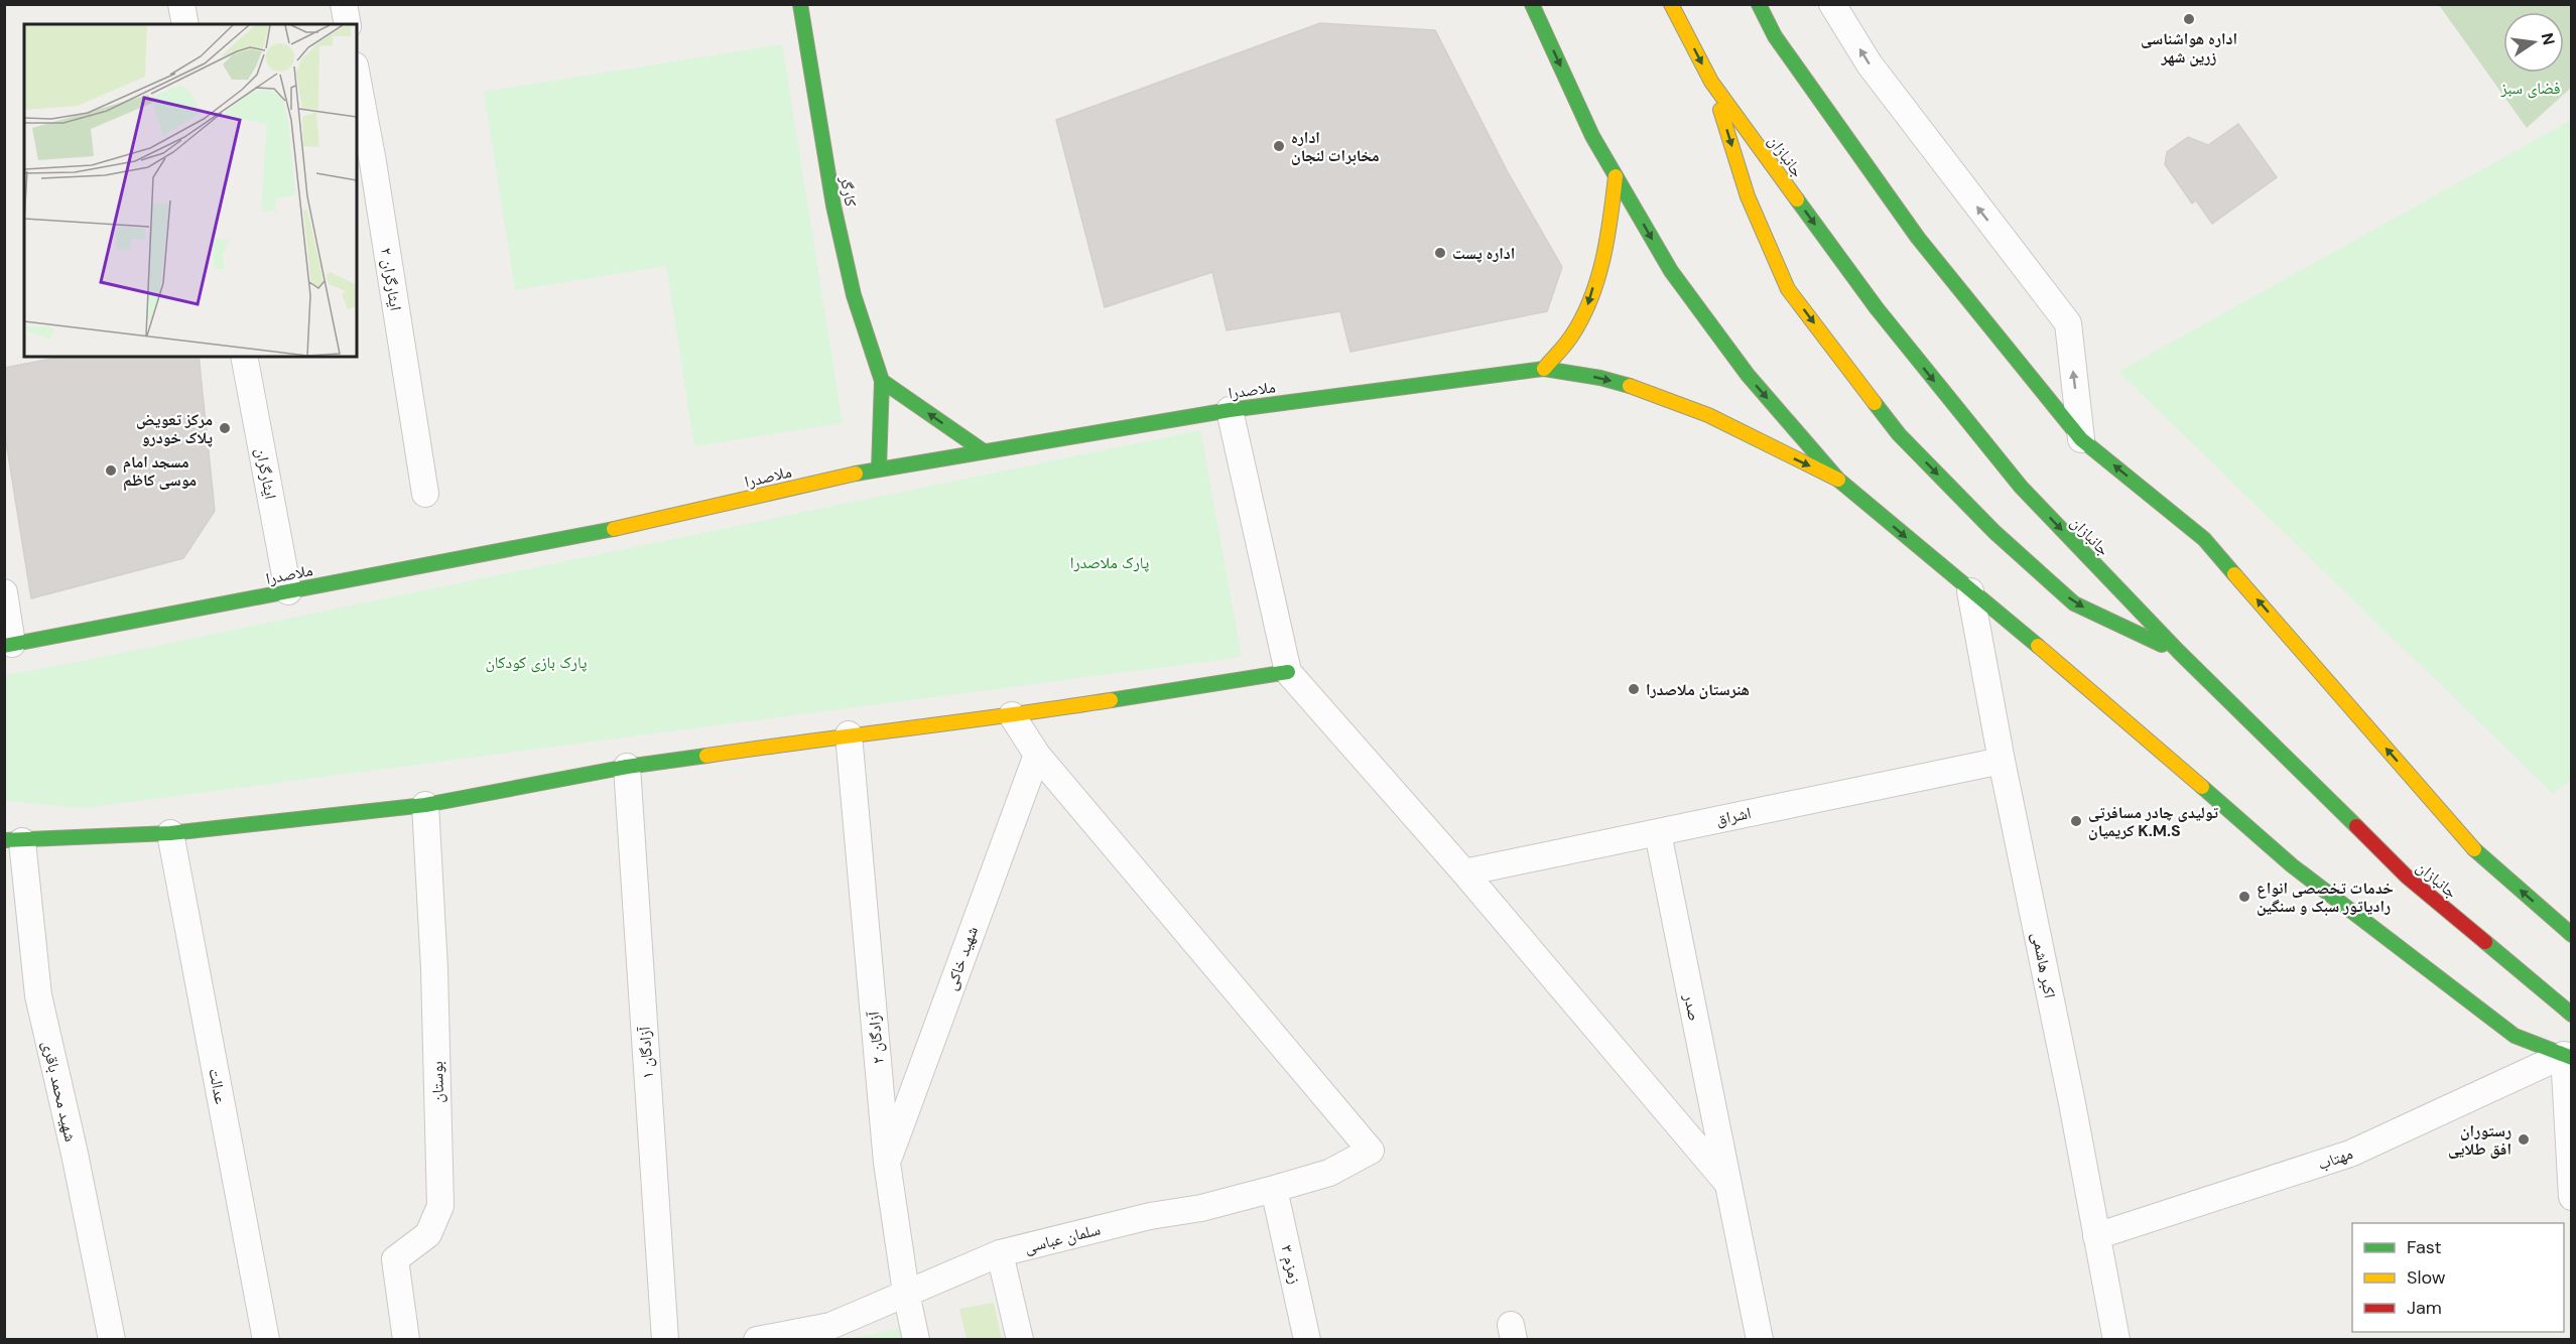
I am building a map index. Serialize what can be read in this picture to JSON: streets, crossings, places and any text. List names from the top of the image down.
{
  "streets": {
    "main road": ["جانبازان", "کارگر", "ملاصدرا"],
    "street": [
      "ایثارگران ۲",
      "ایثارگران",
      "اشراق",
      "شهید خاکی",
      "اکبر هاشمی",
      "صدر",
      "آزادگان ۲",
      "آزادگان ۱",
      "بوستان",
      "عدالت",
      "شهید محمد باقری",
      "مهتاب",
      "سلمان عباسی",
      "زمزم ۳"
    ]
  },
  "crossings": [
    ["کارگر", "ملاصدرا"],
    ["ملاصدرا", "ایثارگران"],
    ["اشراق", "اکبر هاشمی"],
    ["اشراق", "صدر"],
    ["شهید خاکی", "آزادگان ۲"],
    ["شهید خاکی", "سلمان عباسی"],
    ["اکبر هاشمی", "مهتاب"],
    ["آزادگان ۲", "سلمان عباسی"],
    ["سلمان عباسی", "زمزم ۳"]
  ],
  "parks": ["فضای سبز", "پارک ملاصدرا", "پارک بازی کودکان"],
  "places": [
    "اداره هواشناسی زرین شهر",
    "اداره مخابرات لنجان",
    "اداره پست",
    "مرکز تعویض پلاک خودرو",
    "مسجد امام موسی کاظم",
    "هنرستان ملاصدرا",
    "تولیدی چادر مسافرتی کریمیان K.M.S",
    "خدمات تخصصی انواع رادیاتور سبک و سنگین",
    "رستوران افق طلایی"
  ],
  "legend": ["Fast", "Slow", "Jam"],
  "north": "right"
}
